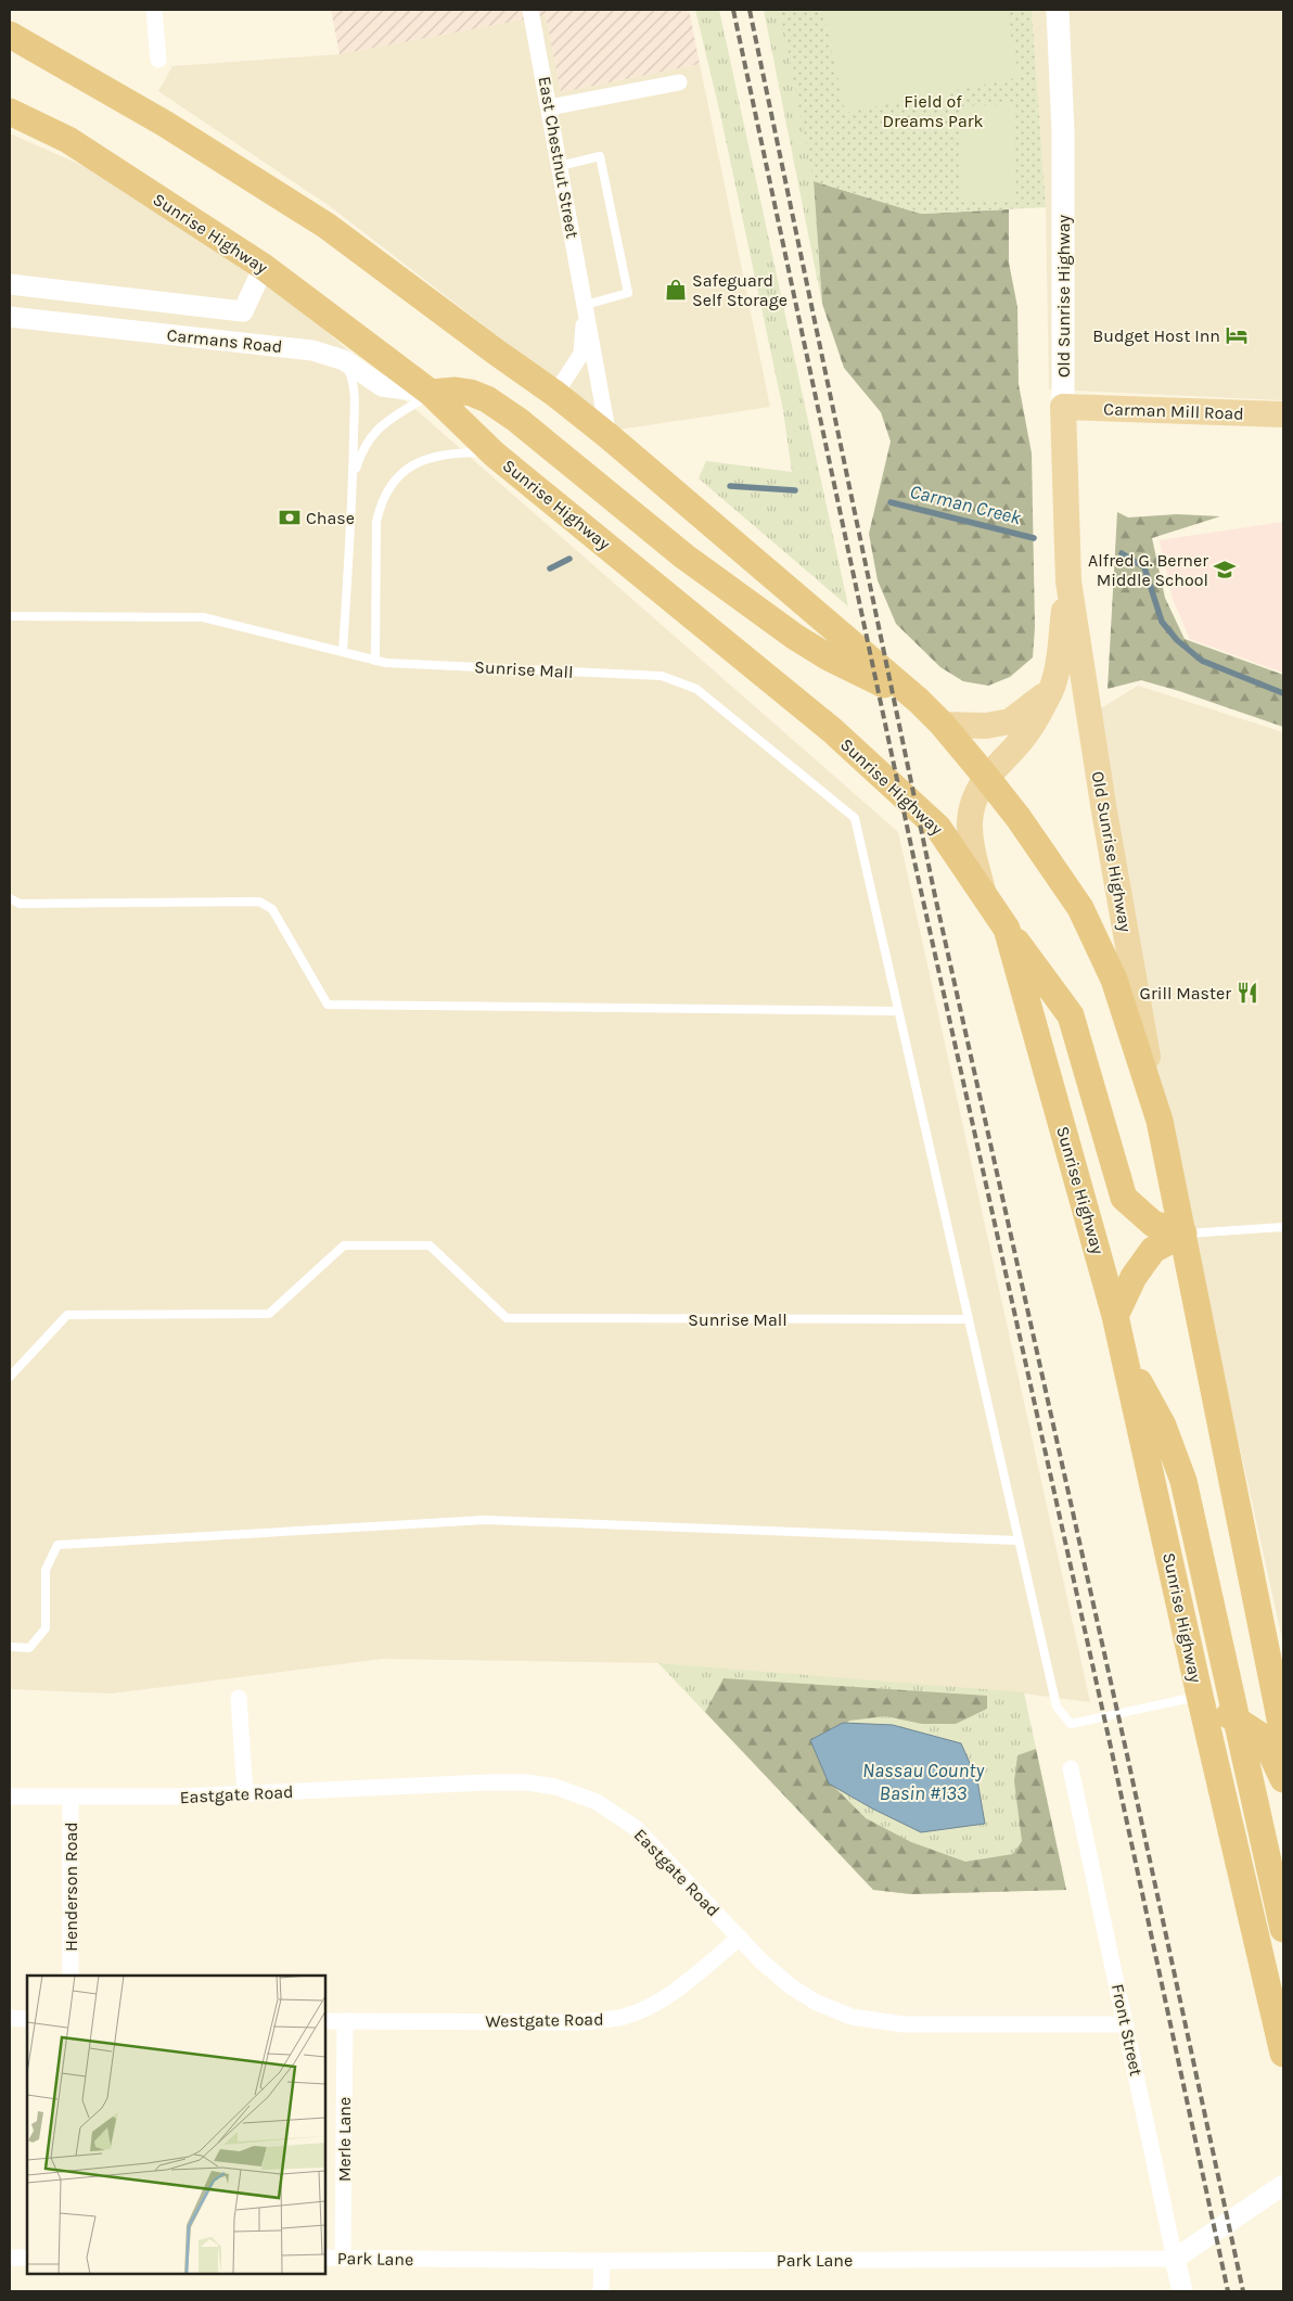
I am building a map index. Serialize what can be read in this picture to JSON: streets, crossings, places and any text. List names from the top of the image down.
{
  "streets": {
    "highway": ["Sunrise Highway"],
    "main road": ["Old Sunrise Highway", "Carman Mill Road"],
    "street": [
      "East Chestnut Street",
      "Carmans Road",
      "Eastgate Road",
      "Henderson Road",
      "Westgate Road",
      "Front Street",
      "Merle Lane",
      "Park Lane"
    ],
    "lane": ["Sunrise Mall"]
  },
  "crossings": [
    ["Sunrise Highway", "Old Sunrise Highway"],
    ["Sunrise Highway", "Carmans Road"],
    ["Sunrise Highway", "Sunrise Mall"],
    ["Old Sunrise Highway", "Carman Mill Road"],
    ["Eastgate Road", "Henderson Road"],
    ["Eastgate Road", "Westgate Road"],
    ["Eastgate Road", "Front Street"],
    ["Westgate Road", "Merle Lane"],
    ["Front Street", "Park Lane"],
    ["Merle Lane", "Park Lane"]
  ],
  "water": ["Carman Creek", "Nassau County Basin #133"],
  "parks": ["Field of Dreams Park"],
  "places": {
    "shop": ["Safeguard Self Storage"],
    "hotel": ["Budget Host Inn"],
    "bank": ["Chase"],
    "school or university": ["Alfred G. Berner Middle School"],
    "restaurant": ["Grill Master"]
  }
}
